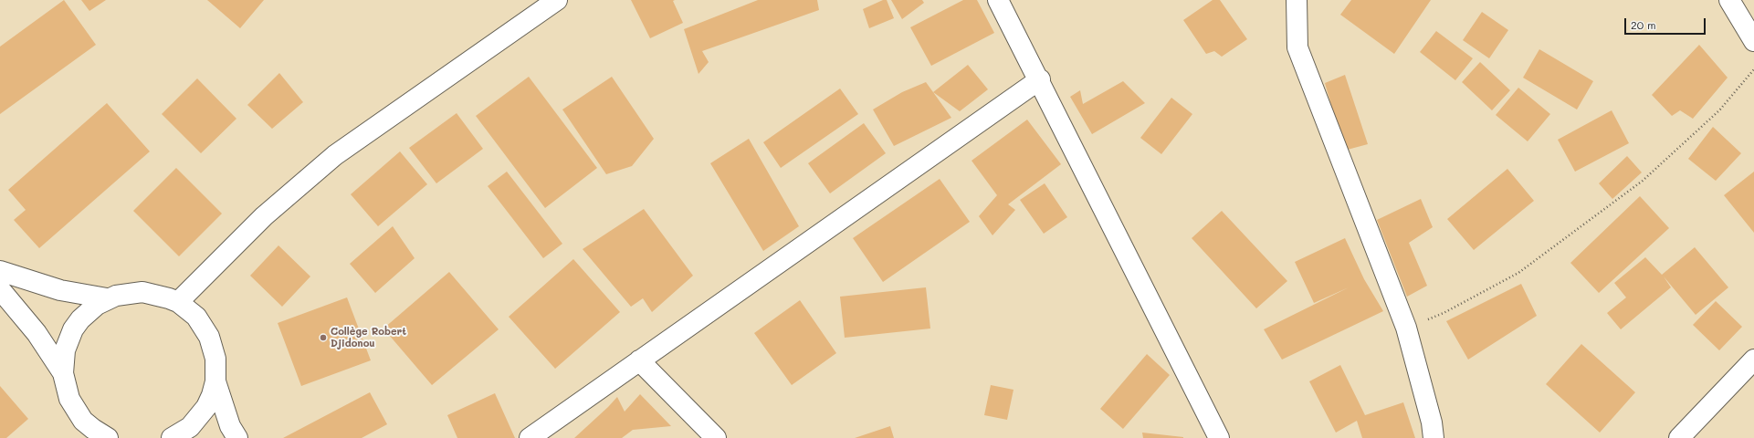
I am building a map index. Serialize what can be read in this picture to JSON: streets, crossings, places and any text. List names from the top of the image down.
{
  "places": ["Collège Robert Djidonou"],
  "scale_bar": "20 m"
}
